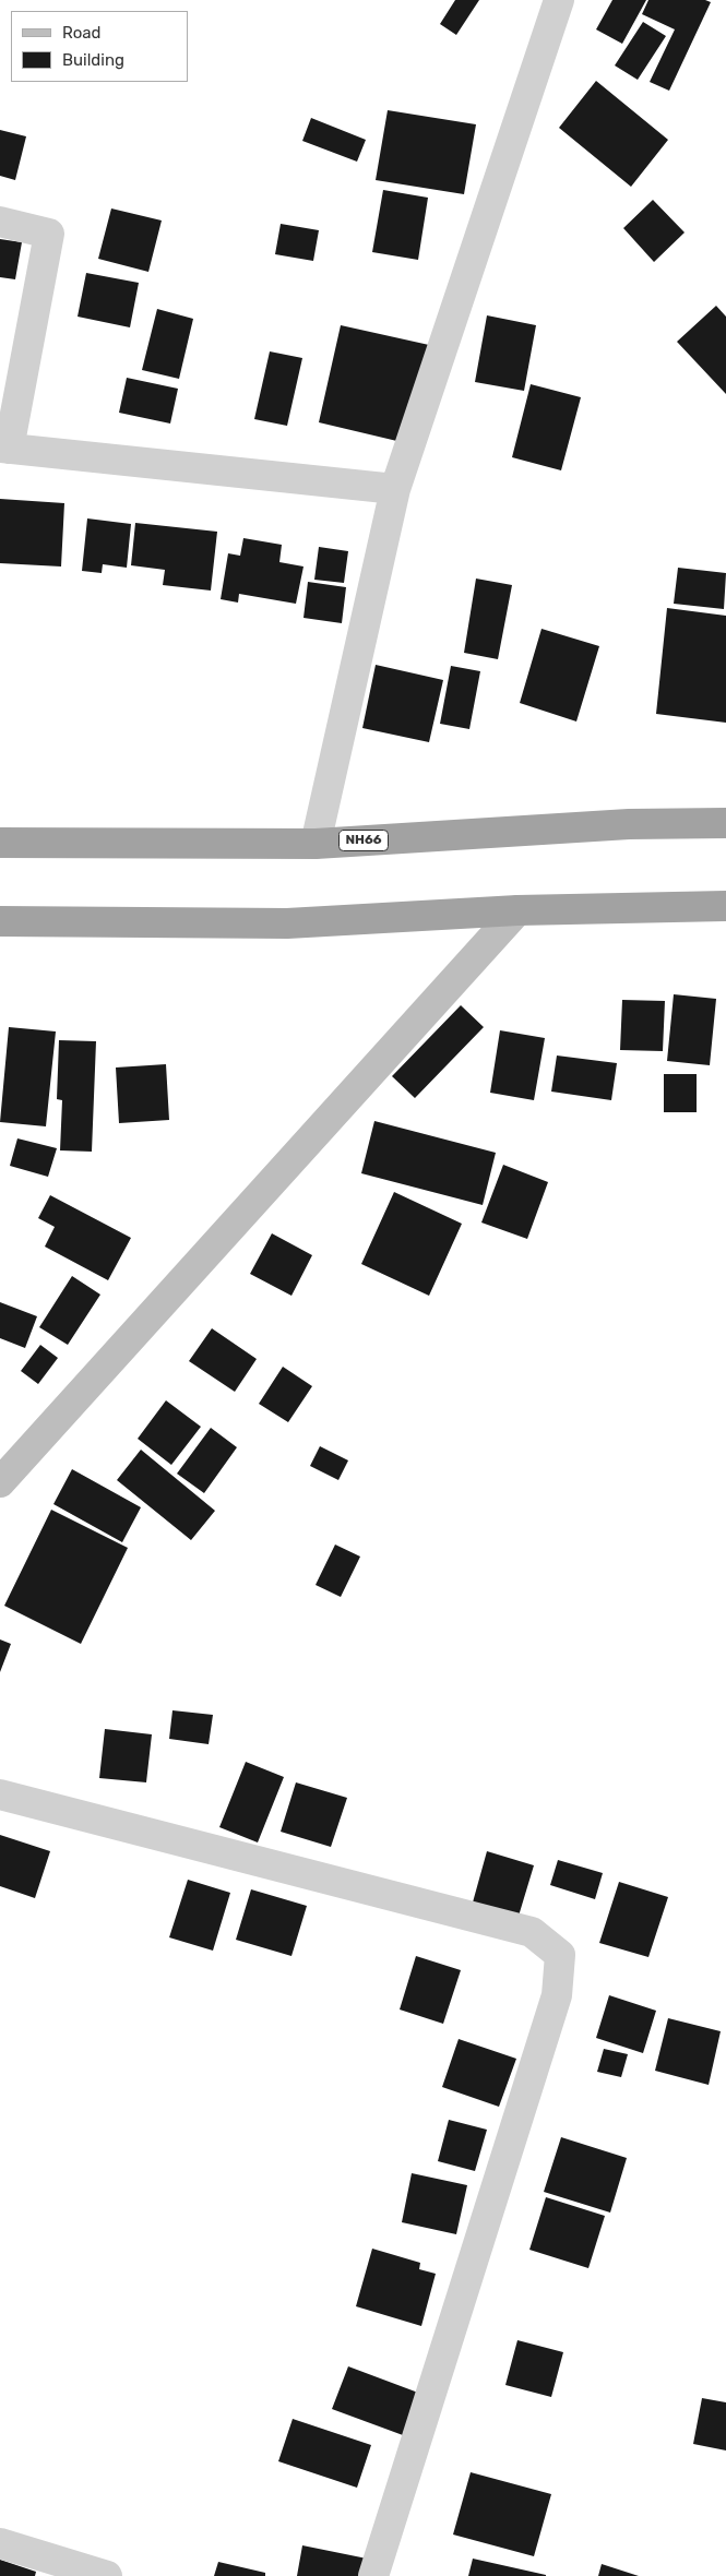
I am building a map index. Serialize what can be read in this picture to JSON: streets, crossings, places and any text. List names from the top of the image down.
{
  "streets": {
    "highway": ["NH66"]
  },
  "legend": ["Road", "Building"]
}
